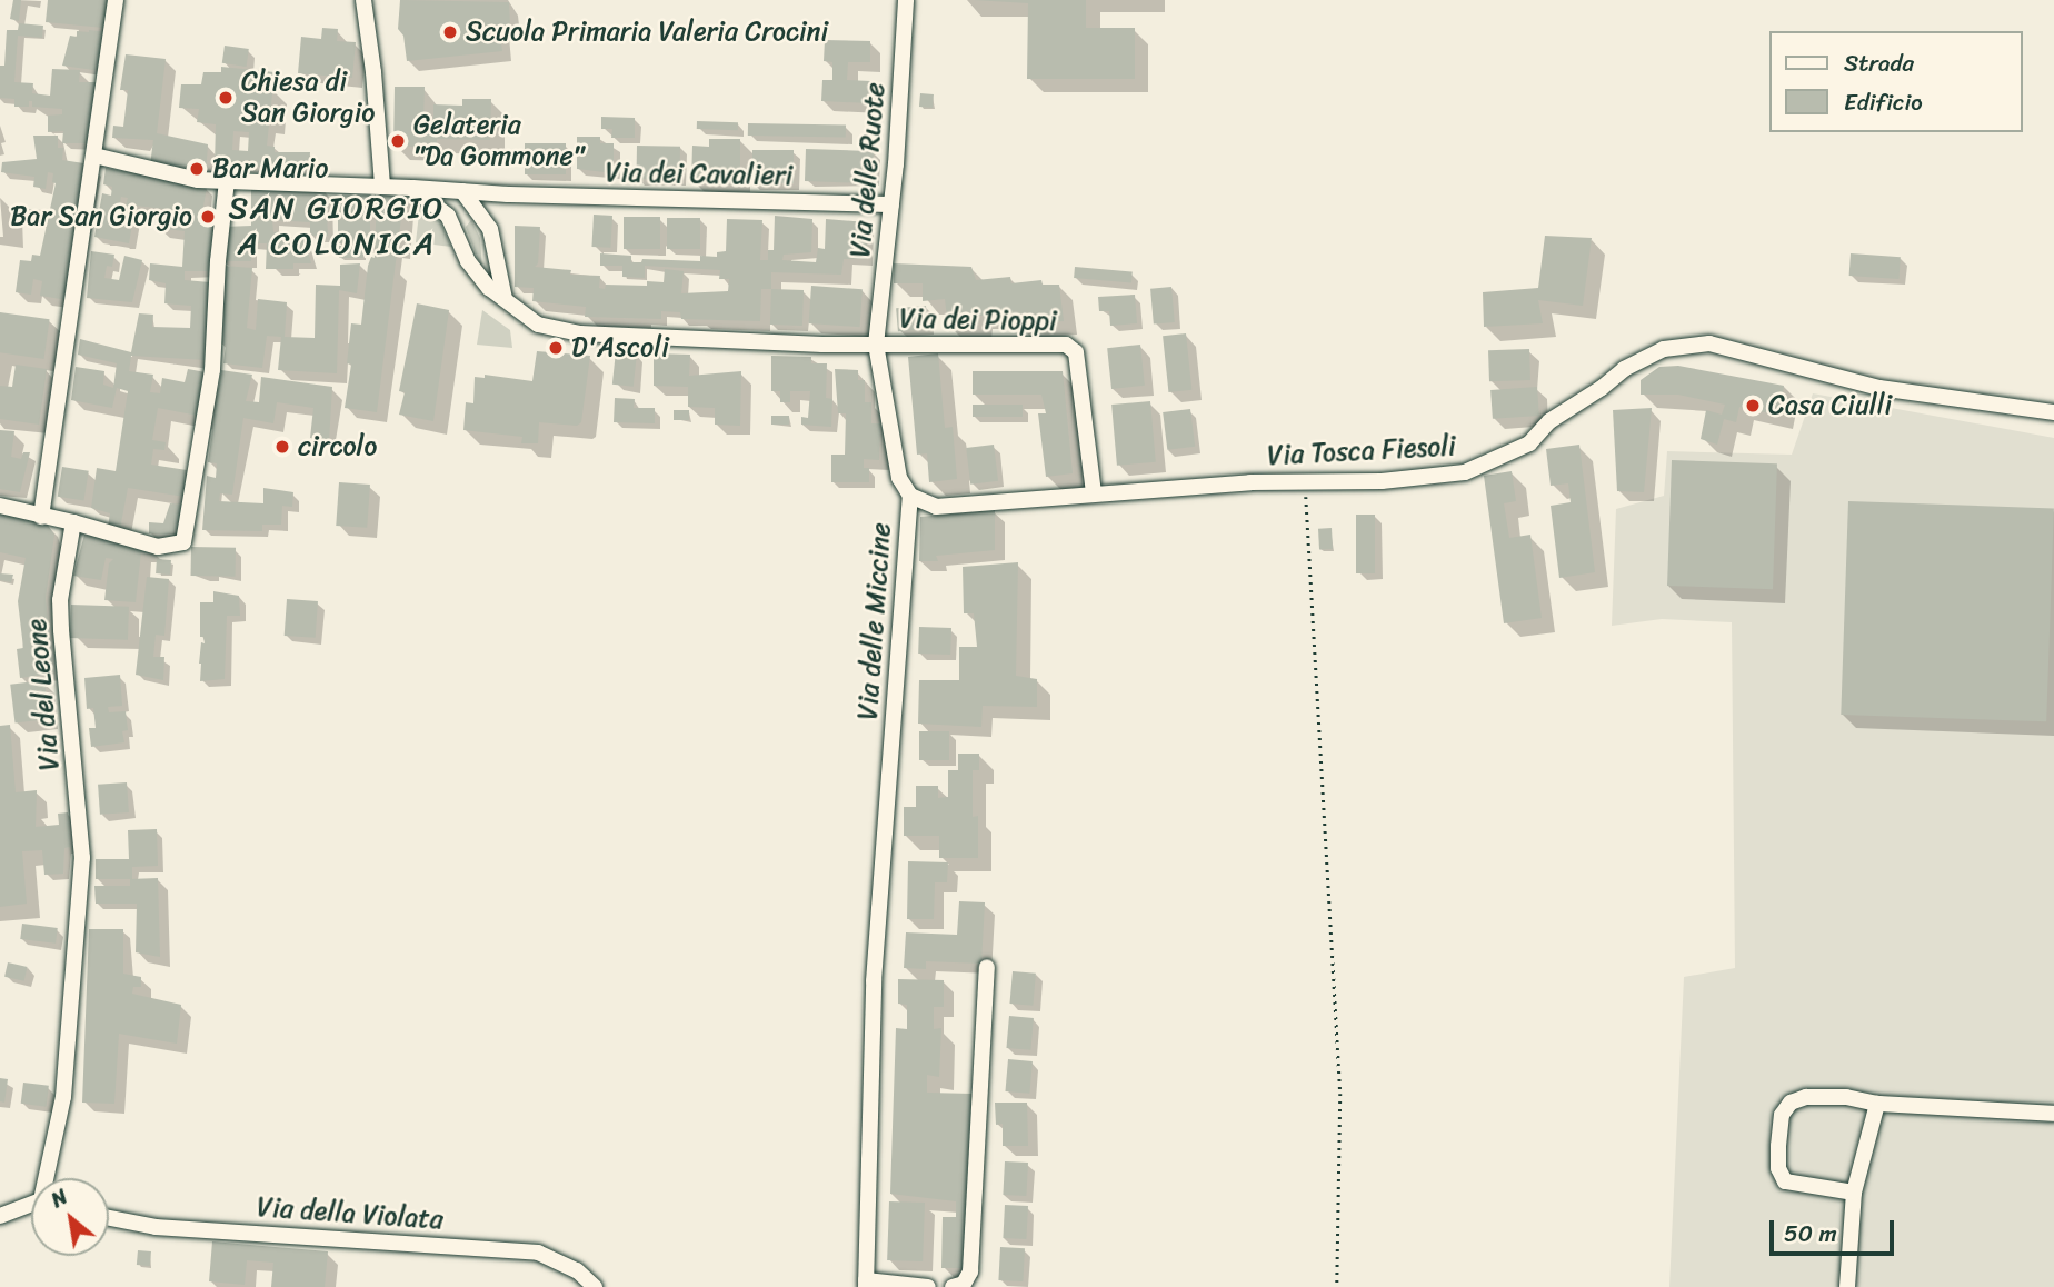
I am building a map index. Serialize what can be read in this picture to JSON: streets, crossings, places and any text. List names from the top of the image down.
{
  "streets": {
    "street": [
      "Via delle Ruote",
      "Via dei Cavalieri",
      "Via dei Pioppi",
      "Via Tosca Fiesoli",
      "Via delle Miccine",
      "Via del Leone",
      "Via della Violata"
    ]
  },
  "crossings": [
    ["Via delle Ruote", "Via dei Cavalieri"],
    ["Via delle Ruote", "Via dei Pioppi"],
    ["Via delle Ruote", "Via delle Miccine"],
    ["Via dei Pioppi", "Via Tosca Fiesoli"],
    ["Via dei Pioppi", "Via delle Miccine"],
    ["Via Tosca Fiesoli", "Via delle Miccine"]
  ],
  "districts": ["SAN GIORGIO A COLONICA"],
  "places": [
    "Scuola Primaria Valeria Crocini",
    "Chiesa di San Giorgio",
    "Gelateria \"Da Gommone\"",
    "Bar Mario",
    "Bar San Giorgio",
    "D'Ascoli",
    "Casa Ciulli",
    "circolo"
  ],
  "legend": ["Strada", "Edificio"],
  "scale_bar": "50 m",
  "north": "top left"
}
